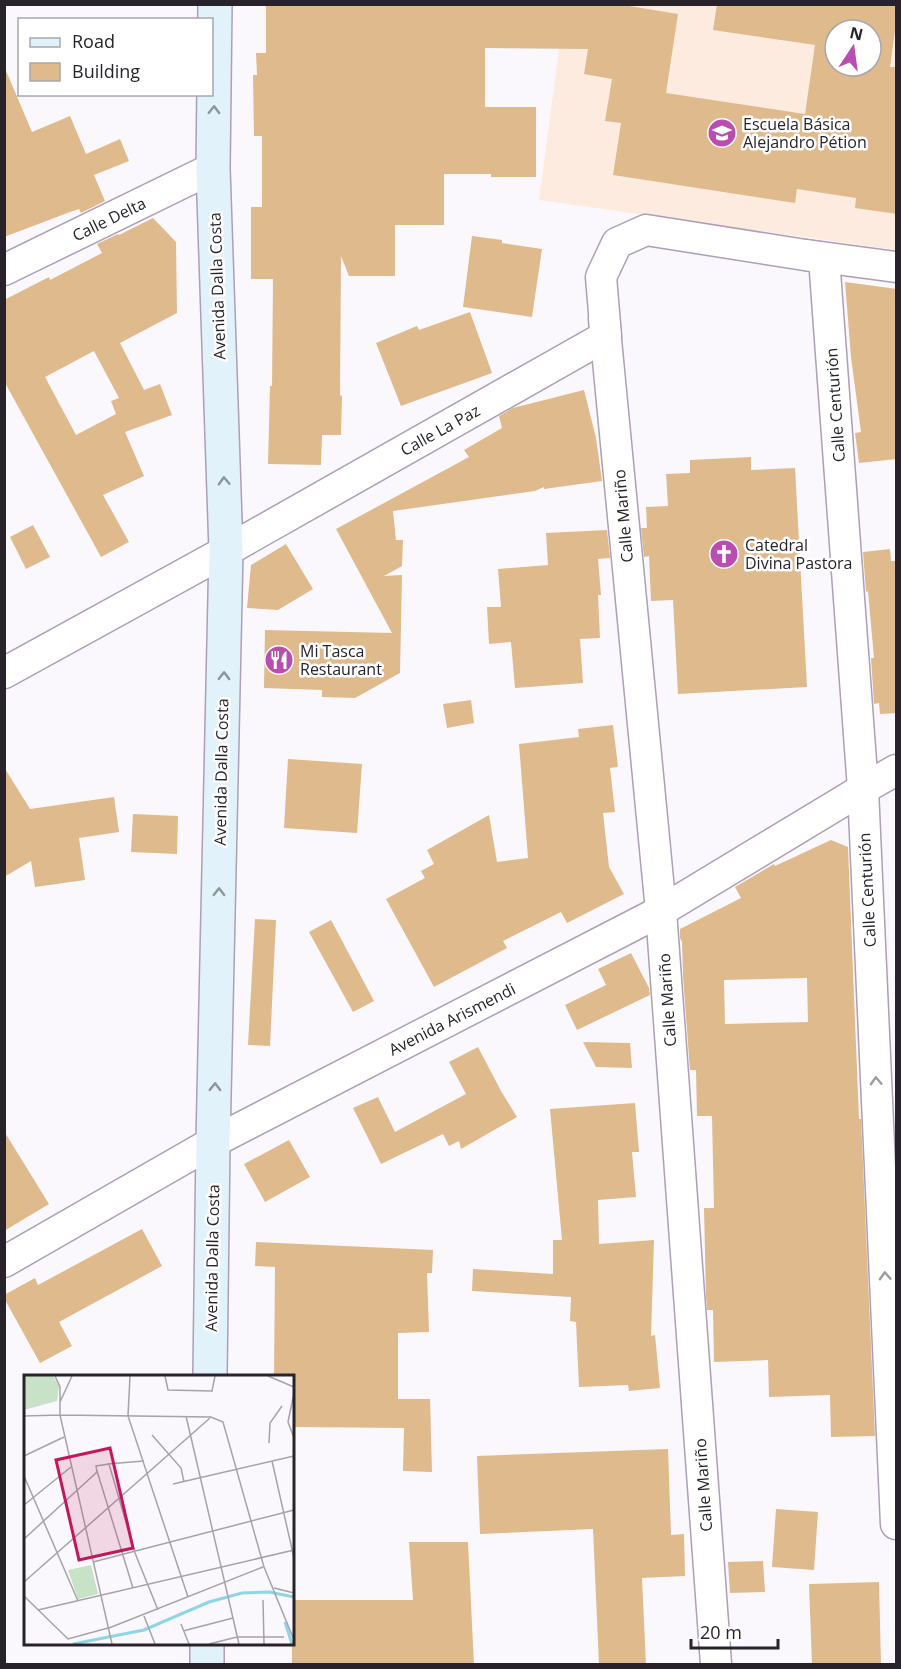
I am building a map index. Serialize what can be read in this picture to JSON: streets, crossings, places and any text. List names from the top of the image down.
{
  "streets": {
    "main road": ["Avenida Dalla Costa"],
    "street": [
      "Calle Delta",
      "Calle Centurión",
      "Calle La Paz",
      "Calle Mariño",
      "Avenida Arismendi"
    ]
  },
  "crossings": [
    ["Calle Delta", "Avenida Dalla Costa"],
    ["Avenida Dalla Costa", "Calle La Paz"],
    ["Avenida Dalla Costa", "Avenida Arismendi"],
    ["Calle Centurión", "Avenida Arismendi"],
    ["Calle La Paz", "Calle Mariño"],
    ["Calle Mariño", "Avenida Arismendi"]
  ],
  "one_way": ["Avenida Dalla Costa", "Calle Centurión"],
  "places": {
    "school or university": ["Escuela Básica Alejandro Pétion"],
    "church": ["Catedral Divina Pastora"],
    "restaurant": ["Mi Tasca Restaurant"]
  },
  "legend": ["Road", "Building"],
  "scale_bar": "20 m",
  "north": "top"
}
